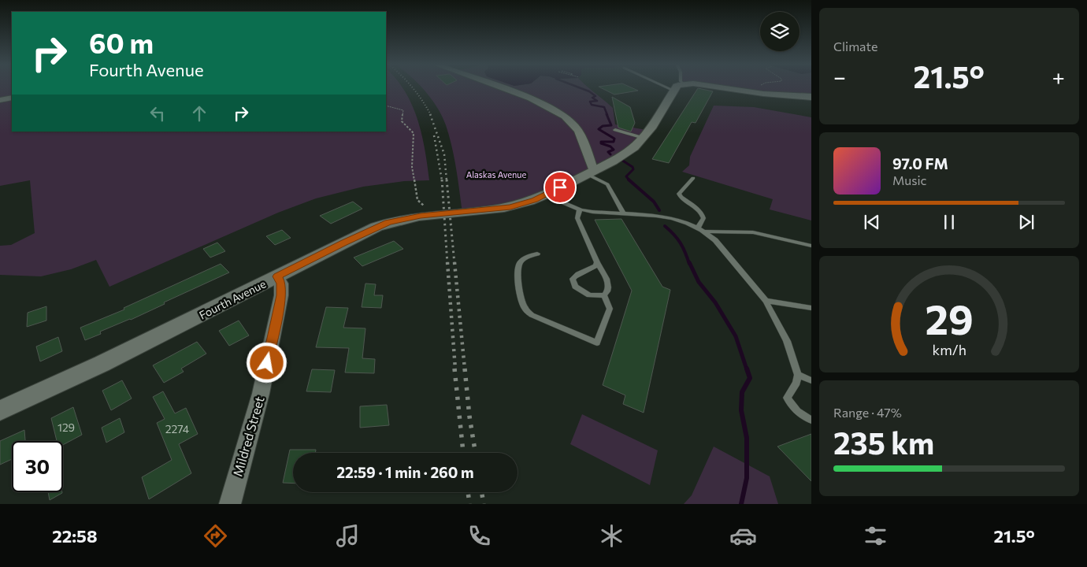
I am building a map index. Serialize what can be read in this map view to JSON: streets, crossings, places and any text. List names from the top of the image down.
{
  "streets": {
    "street": ["Fourth Avenue", "Mildred Street"]
  },
  "crossings": [
    ["Fourth Avenue", "Mildred Street"]
  ],
  "parks": ["Alaskas Avenue"],
  "house_numbers": ["129", "2274"],
  "page": {
    "tile": [
      "Climate",
      ["Range · 47%", "235 km"]
    ],
    "turn": ["60 m", "Fourth Avenue"],
    "heat": ["−", "21.5°", "+"],
    "song": ["97.0 FM", "Music"],
    "limit": "30",
    "trip": "22:59 · 1 min · 260 m",
    "tabs": ["22:58", "21.5°"],
    "gauge": ["29", "km/h"]
  }
}
